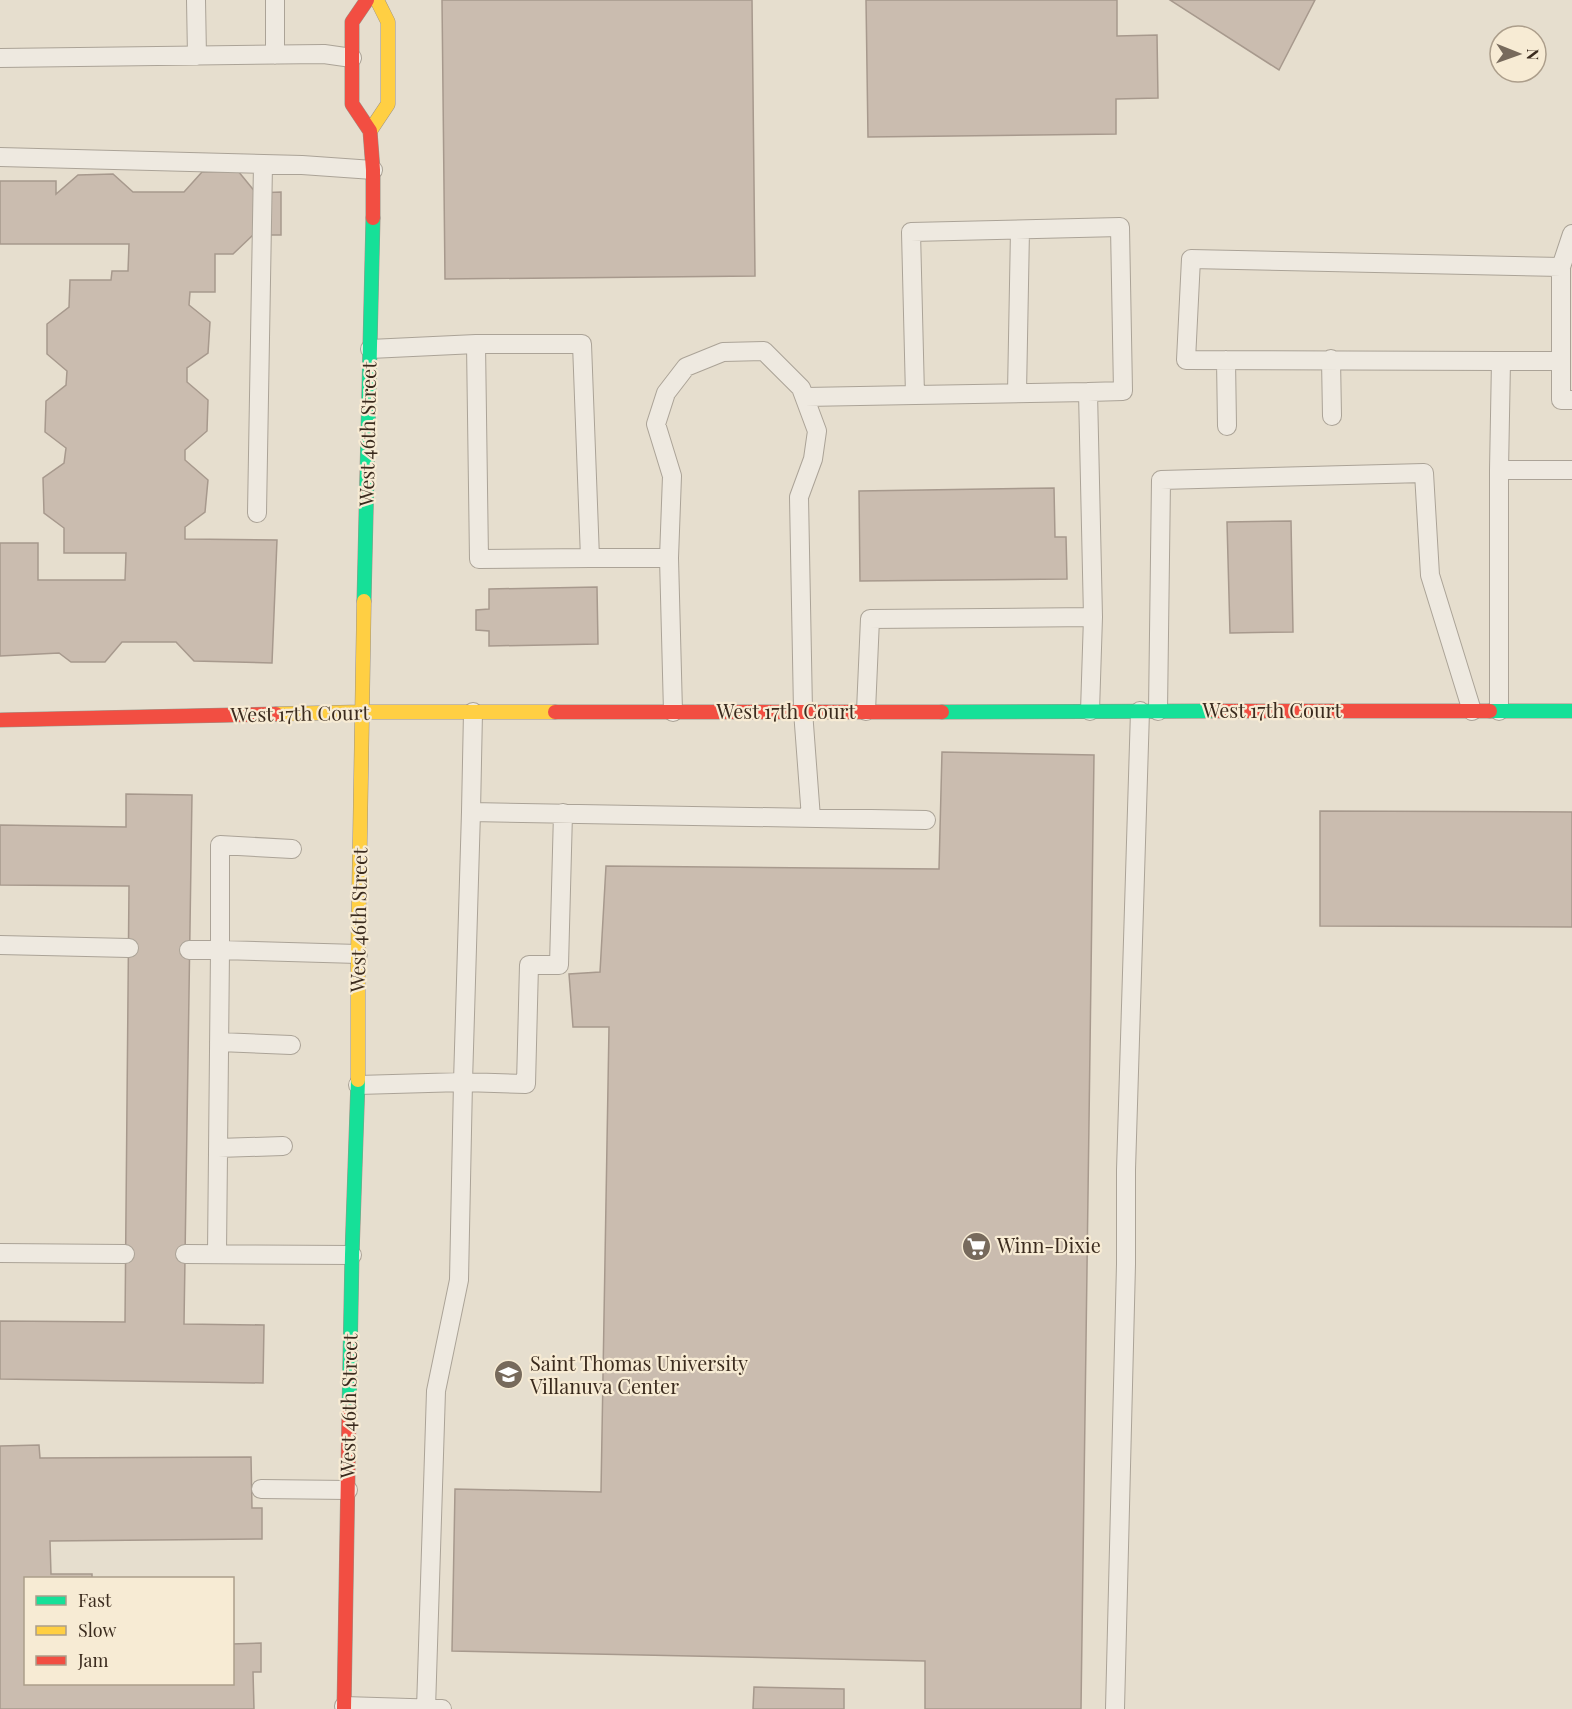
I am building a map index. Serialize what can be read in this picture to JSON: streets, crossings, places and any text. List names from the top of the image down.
{
  "streets": {
    "street": ["West 46th Street", "West 17th Court"]
  },
  "crossings": [
    ["West 46th Street", "West 17th Court"]
  ],
  "places": {
    "supermarket": ["Winn-Dixie"],
    "school or university": ["Saint Thomas University Villanuva Center"]
  },
  "legend": ["Fast", "Slow", "Jam"],
  "north": "right"
}
